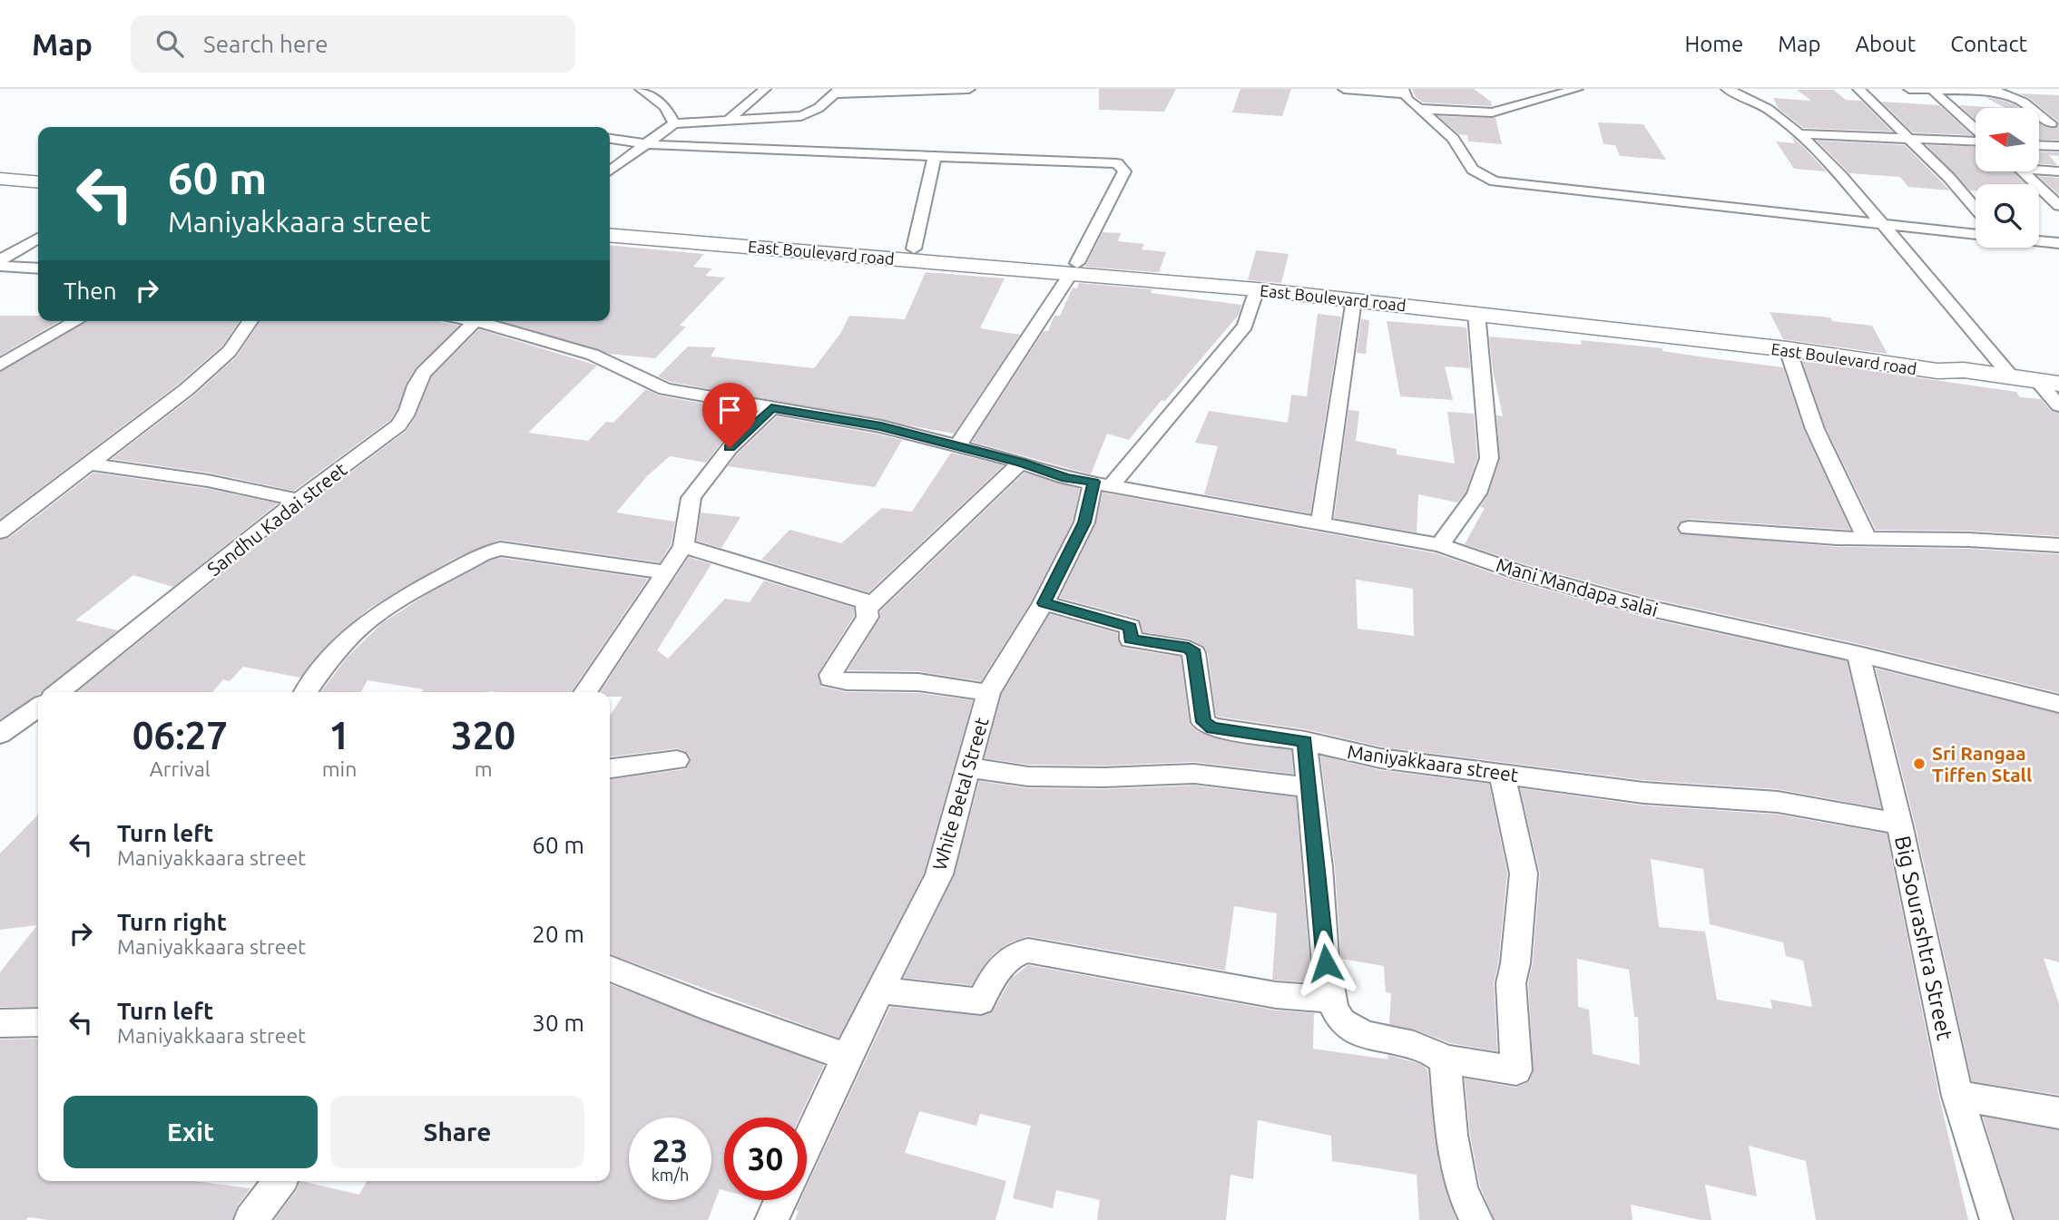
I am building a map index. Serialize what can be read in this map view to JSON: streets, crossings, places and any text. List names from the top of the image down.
{
  "streets": {
    "main road": ["East Boulevard road"],
    "street": [
      "Sandhu Kadai street",
      "Mani Mandapa salai",
      "Maniyakkaara street",
      "White Betal Street",
      "Big Sourashtra Street"
    ]
  },
  "crossings": [
    ["Mani Mandapa salai", "White Betal Street"],
    ["Mani Mandapa salai", "Big Sourashtra Street"],
    ["Maniyakkaara street", "White Betal Street"],
    ["Maniyakkaara street", "Big Sourashtra Street"]
  ],
  "places": ["Sri Rangaa Tiffen Stall"],
  "north": "left",
  "page": {
    "header": "Map",
    "search": "Search here",
    "nav": [
      "Home",
      "Map",
      "About",
      "Contact"
    ],
    "turn": ["60 m", "Maniyakkaara street"],
    "then": "Then",
    "eta": [
      "06:27",
      "Arrival",
      "1",
      "min",
      "320",
      "m"
    ],
    "list": [
      {
        "name": "Turn left",
        "note": "Maniyakkaara street",
        "value": "60 m"
      },
      {
        "name": "Turn right",
        "note": "Maniyakkaara street",
        "value": "20 m"
      },
      {
        "name": "Turn left",
        "note": "Maniyakkaara street",
        "value": "30 m"
      }
    ],
    "buttons": ["Exit", "Share"],
    "speed": "23 km/h",
    "limit": "30"
  }
}
